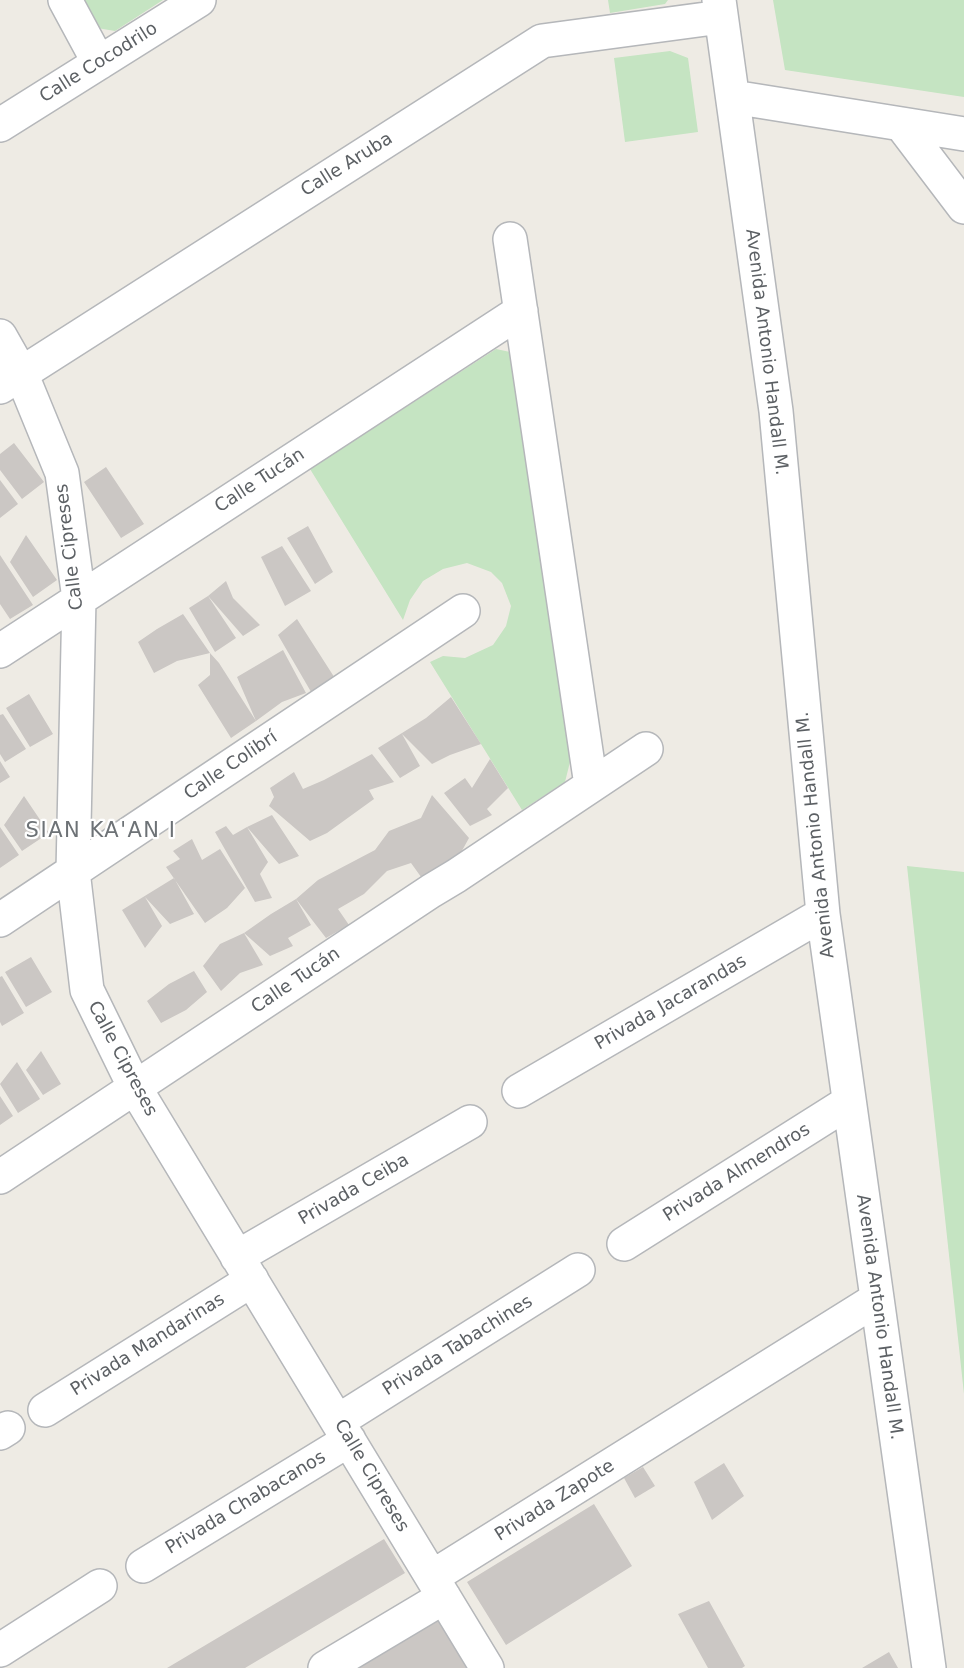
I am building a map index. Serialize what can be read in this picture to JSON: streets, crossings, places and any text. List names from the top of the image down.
{
  "streets": {
    "street": [
      "Calle Cocodrilo",
      "Calle Aruba",
      "Avenida Antonio Handall M.",
      "Calle Tucán",
      "Calle Cipreses",
      "Calle Colibrí",
      "Privada Jacarandas",
      "Privada Almendros",
      "Privada Ceiba",
      "Privada Mandarinas",
      "Privada Tabachines",
      "Privada Zapote",
      "Privada Chabacanos"
    ]
  },
  "crossings": [
    ["Calle Aruba", "Avenida Antonio Handall M."],
    ["Calle Aruba", "Calle Cipreses"],
    ["Avenida Antonio Handall M.", "Privada Jacarandas"],
    ["Avenida Antonio Handall M.", "Privada Almendros"],
    ["Avenida Antonio Handall M.", "Privada Zapote"],
    ["Calle Tucán", "Calle Cipreses"],
    ["Calle Cipreses", "Calle Colibrí"],
    ["Calle Cipreses", "Privada Ceiba"],
    ["Calle Cipreses", "Privada Mandarinas"],
    ["Calle Cipreses", "Privada Tabachines"],
    ["Calle Cipreses", "Privada Zapote"],
    ["Calle Cipreses", "Privada Chabacanos"],
    ["Privada Ceiba", "Privada Mandarinas"],
    ["Privada Tabachines", "Privada Chabacanos"]
  ],
  "districts": ["SIAN KA'AN I"]
}
